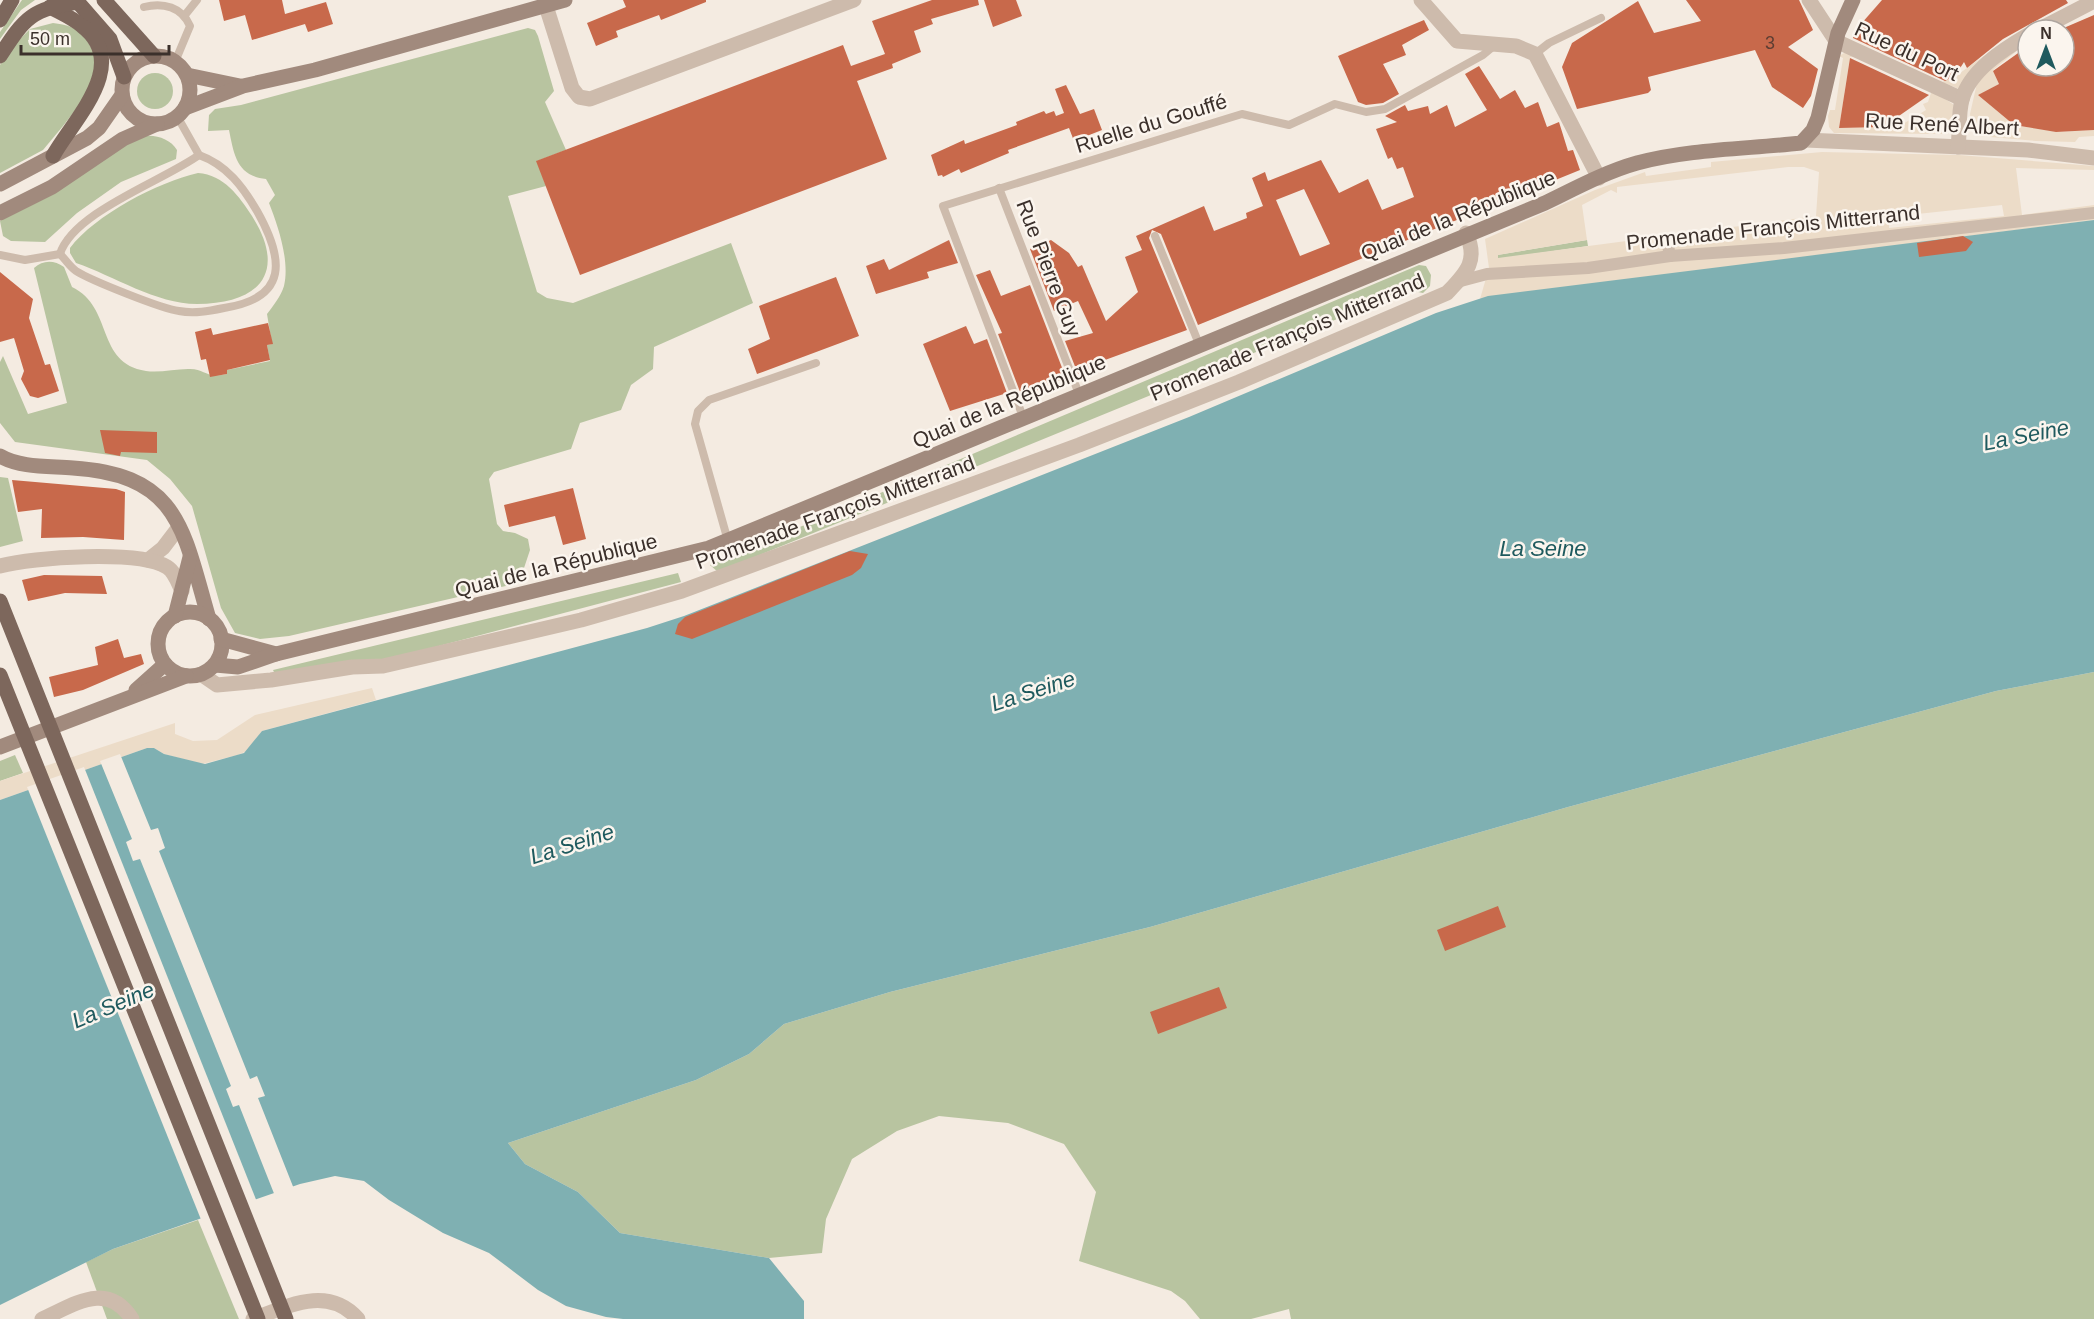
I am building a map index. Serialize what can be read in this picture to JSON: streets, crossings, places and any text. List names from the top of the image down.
{
  "streets": {
    "main road": ["Quai de la République"],
    "street": ["Rue du Port", "Rue René Albert", "Promenade François Mitterrand"],
    "lane": ["Ruelle du Gouffé", "Rue Pierre Guy"]
  },
  "crossings": [
    ["Ruelle du Gouffé", "Quai de la République"],
    ["Ruelle du Gouffé", "Rue Pierre Guy"],
    ["Rue René Albert", "Quai de la République"],
    ["Quai de la République", "Promenade François Mitterrand"],
    ["Quai de la République", "Rue Pierre Guy"]
  ],
  "water": ["La Seine"],
  "house_numbers": ["3"],
  "scale_bar": "50 m",
  "north": "top"
}
